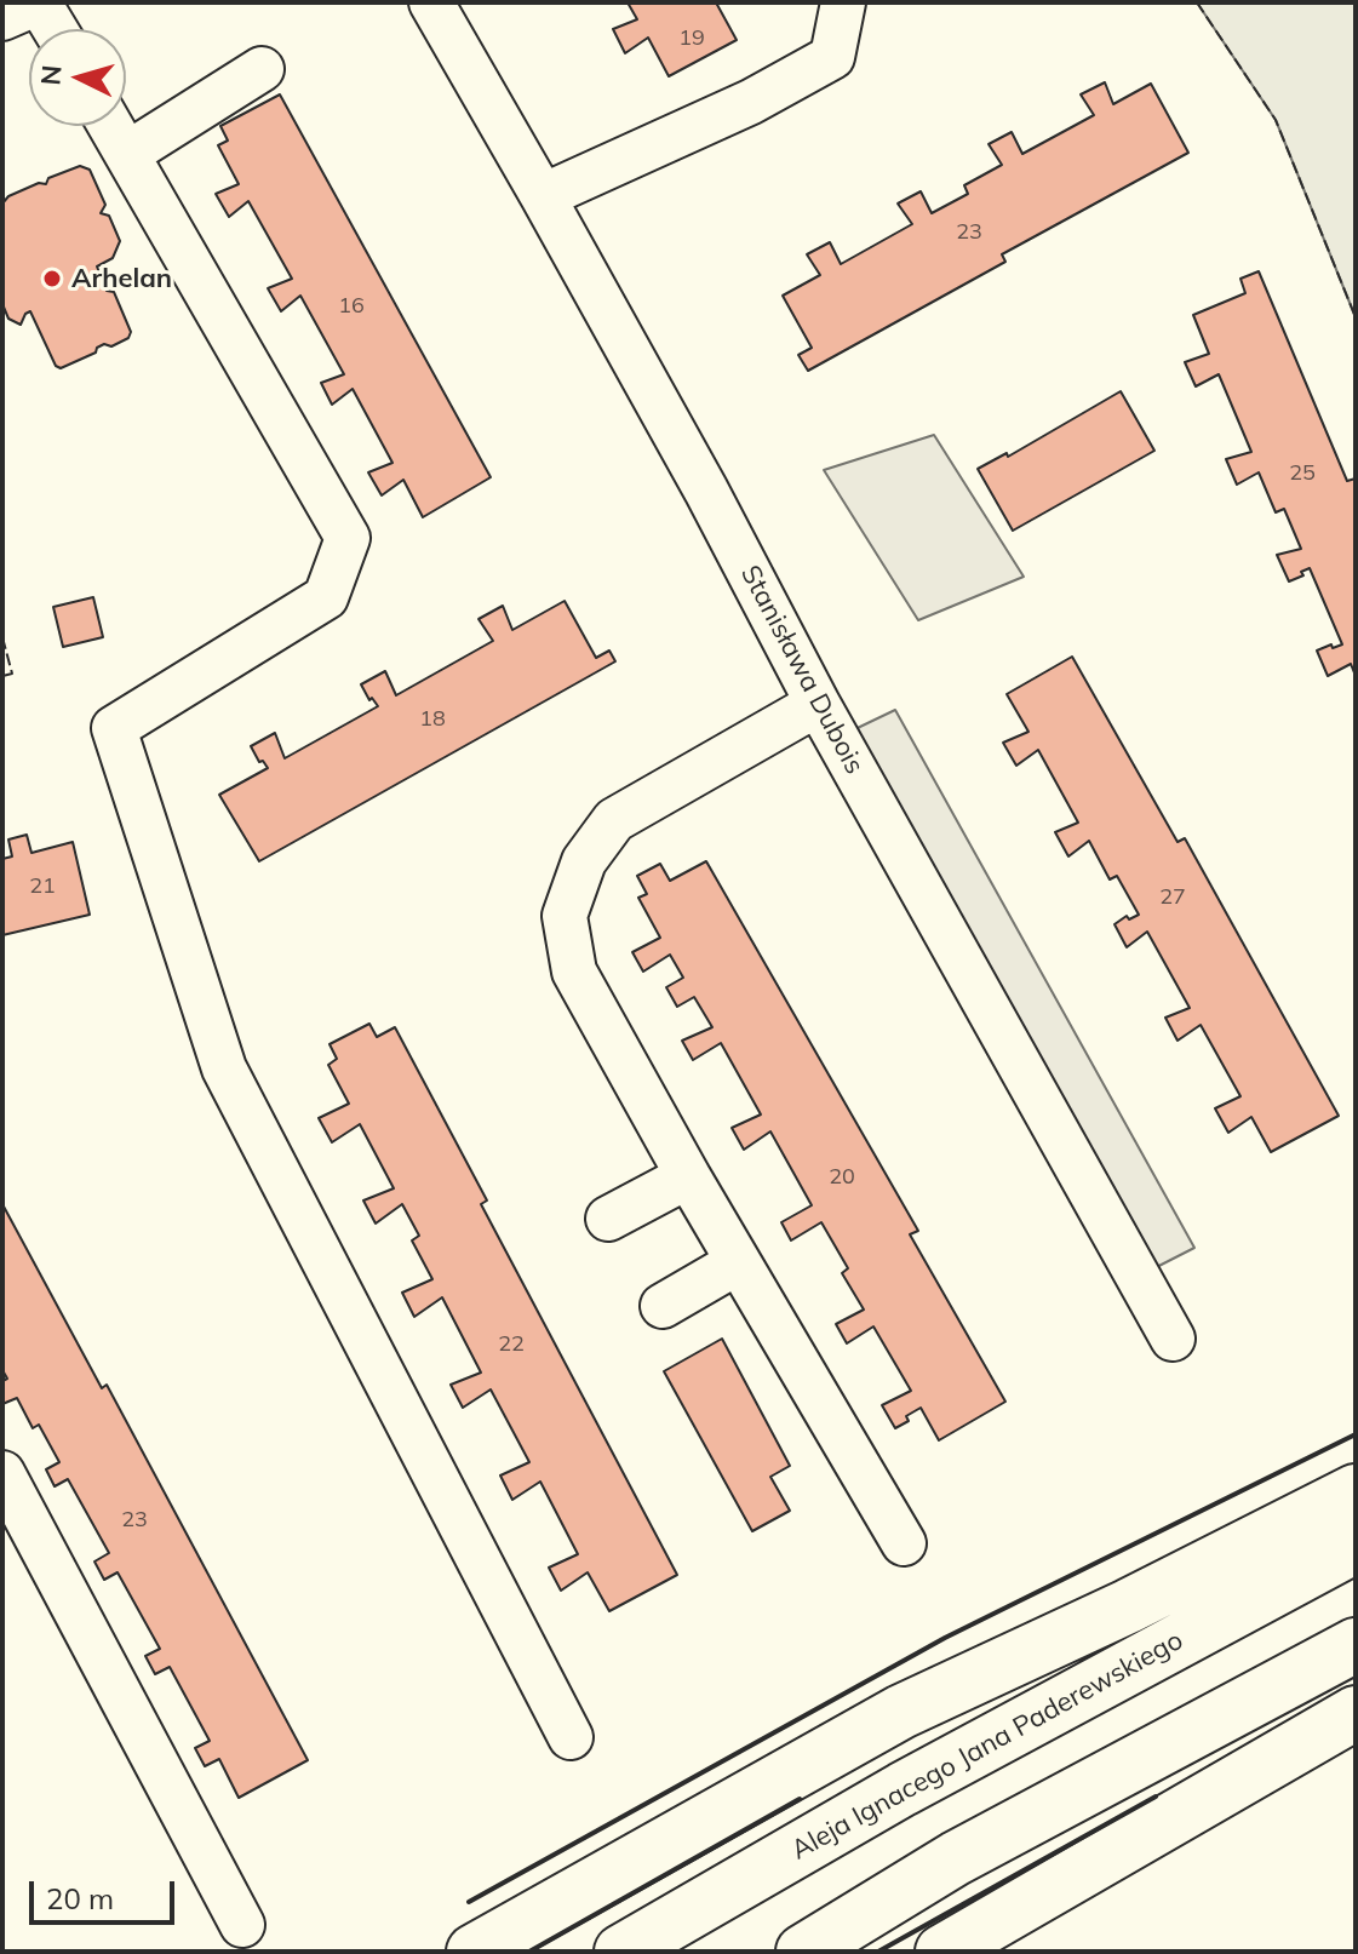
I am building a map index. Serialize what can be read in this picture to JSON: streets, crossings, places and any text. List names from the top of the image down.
{
  "streets": {
    "main road": ["Aleja Ignacego Jana Paderewskiego"],
    "street": ["Stanisława Dubois"]
  },
  "places": ["Arhelan"],
  "house_numbers": [
    "19",
    "23",
    "16",
    "25",
    "18",
    "21",
    "27",
    "20",
    "22",
    "23"
  ],
  "scale_bar": "20 m",
  "north": "left"
}
